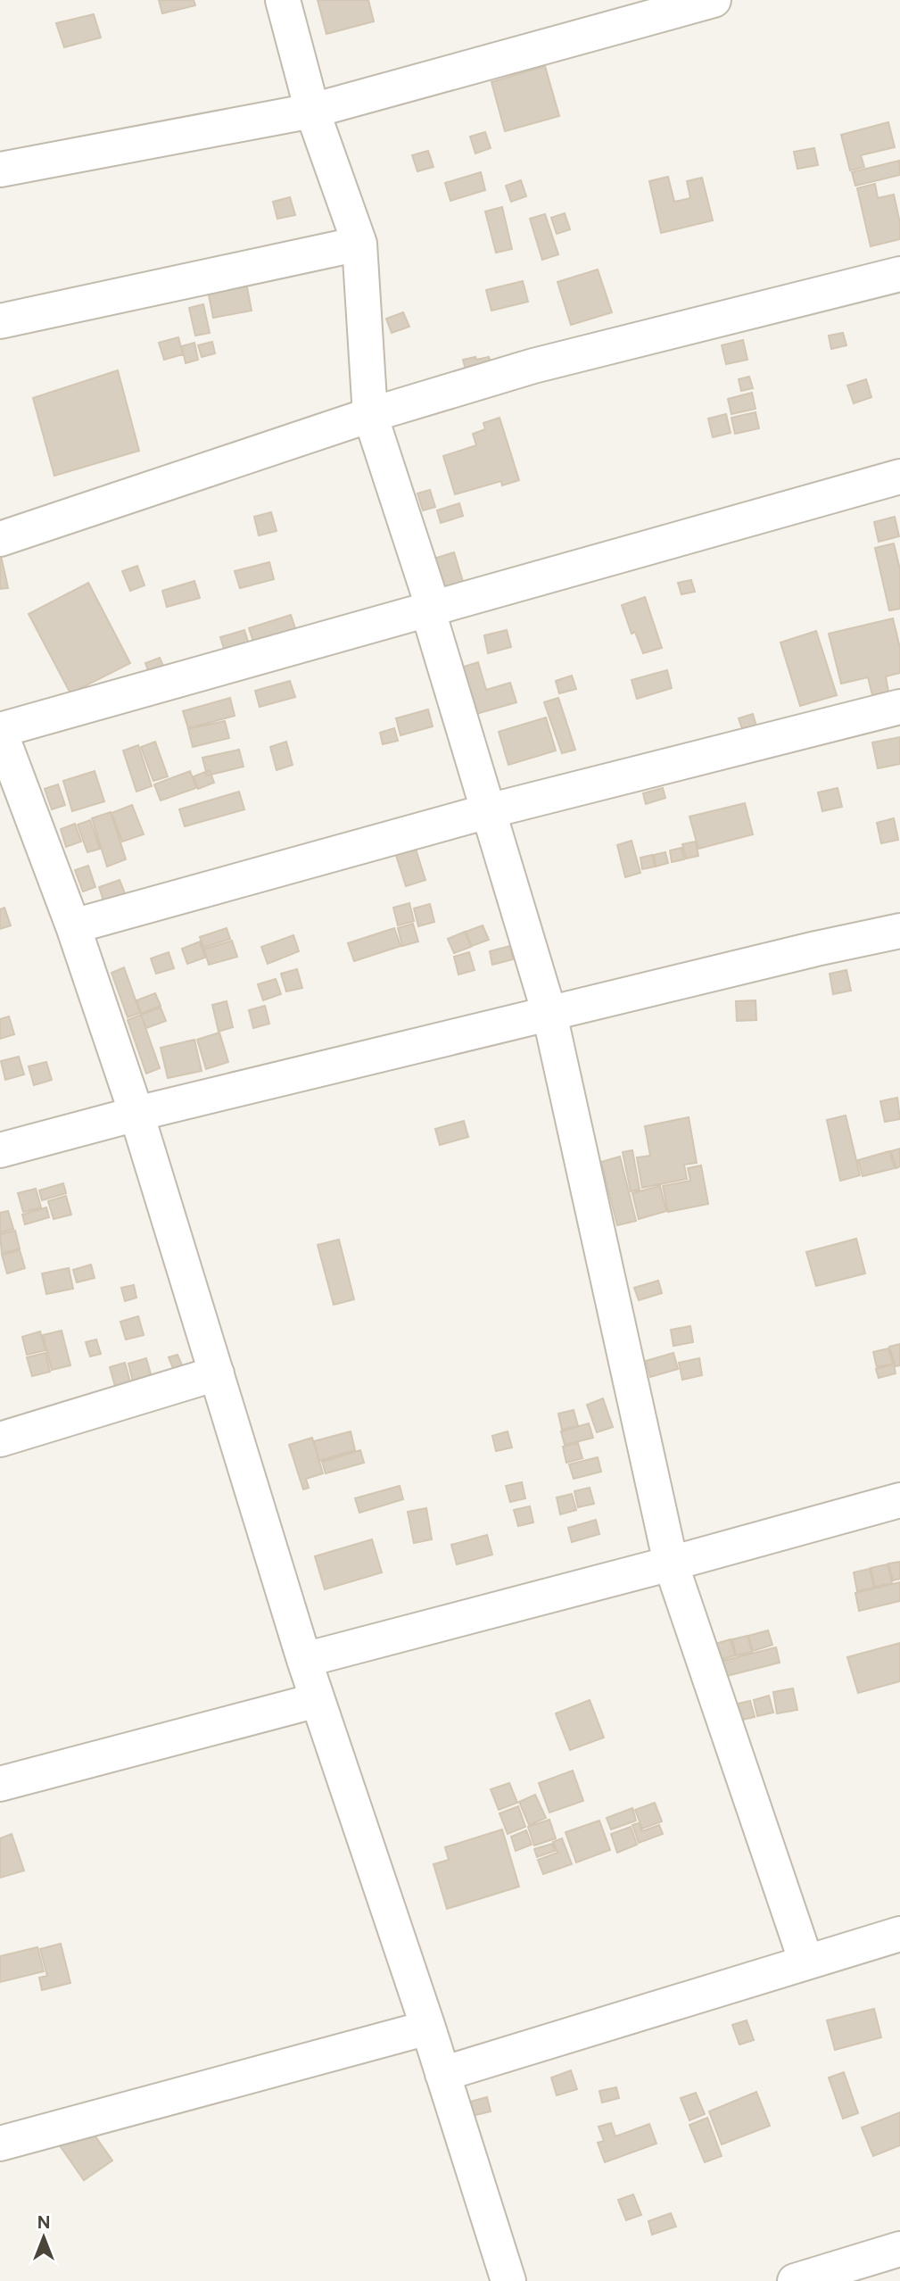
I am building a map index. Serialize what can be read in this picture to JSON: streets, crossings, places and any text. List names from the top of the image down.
{
  "north": "top"
}
